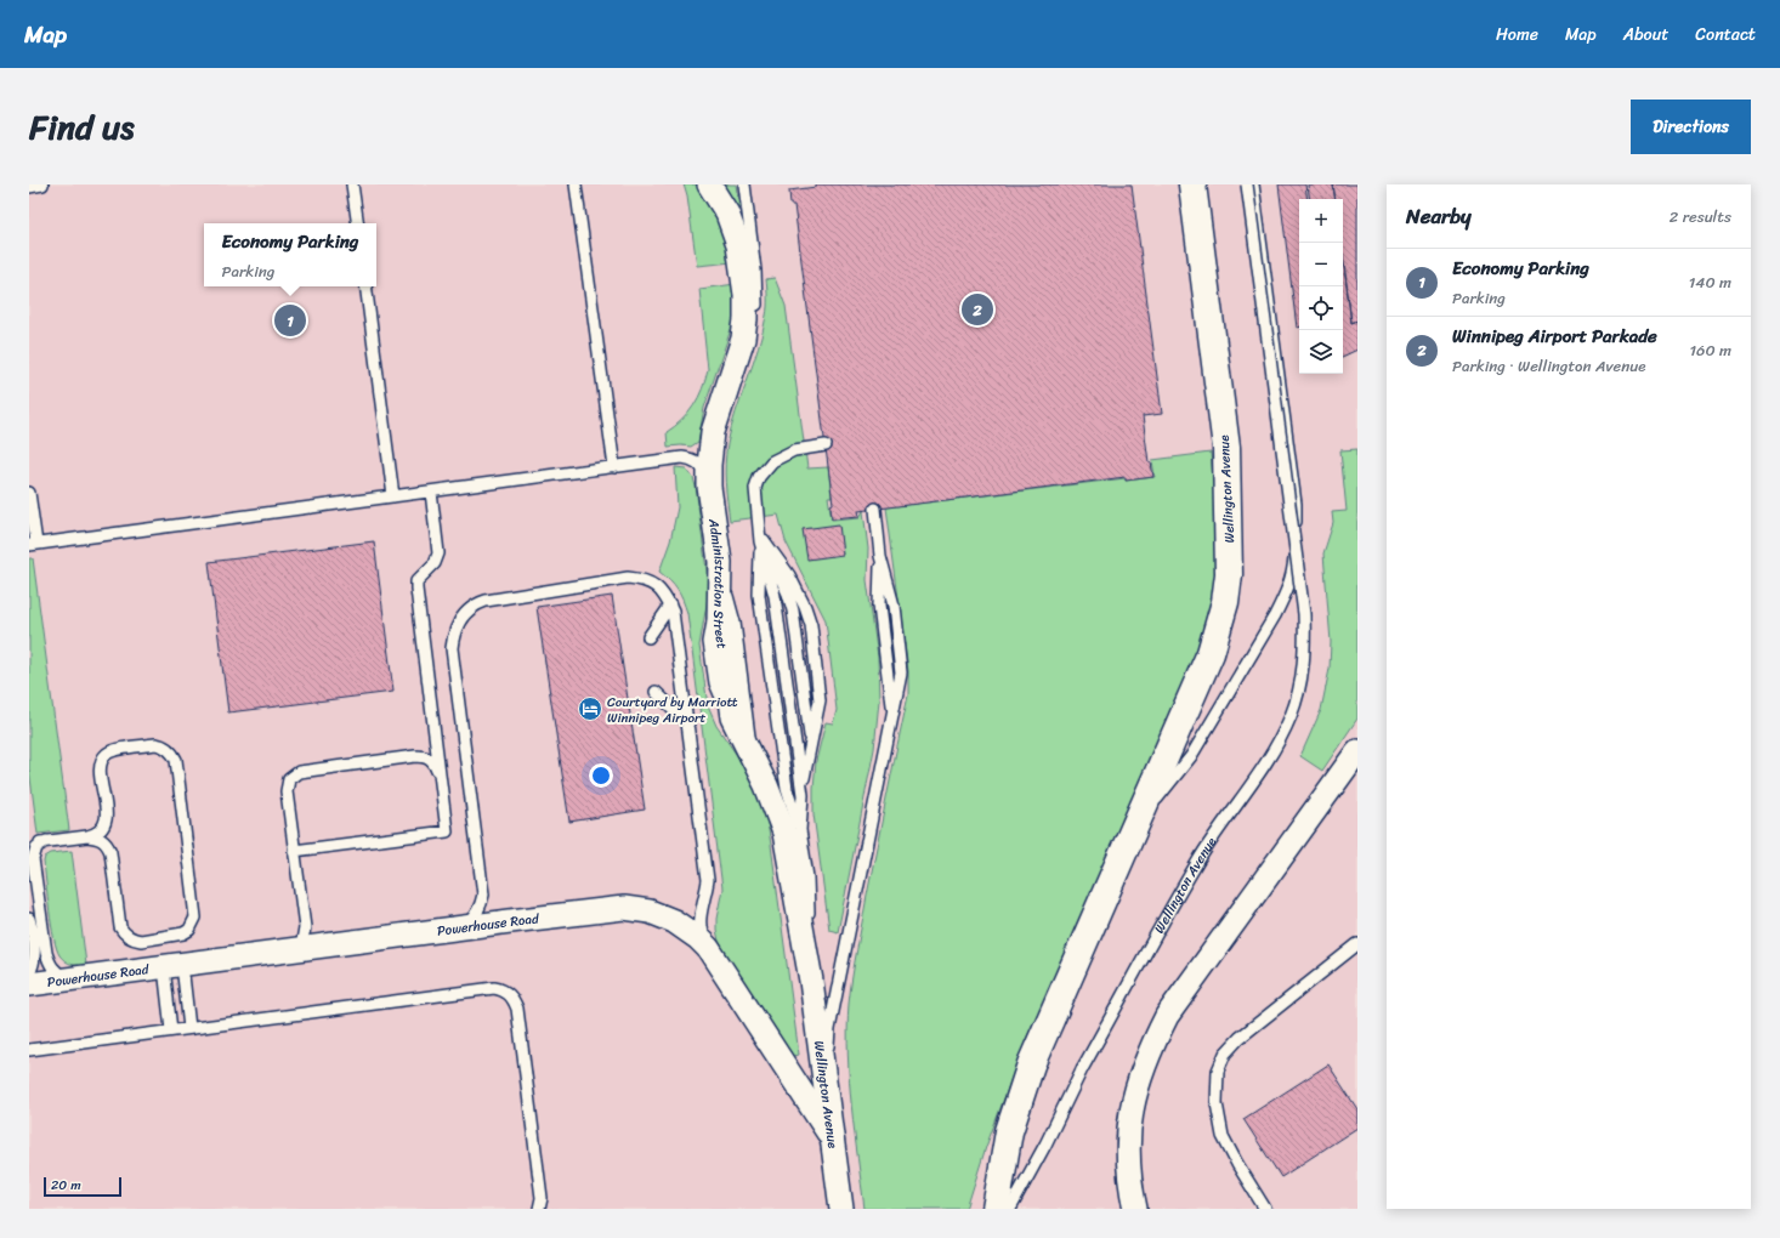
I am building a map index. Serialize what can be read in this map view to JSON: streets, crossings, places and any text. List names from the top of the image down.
{
  "streets": {
    "main road": ["Wellington Avenue"],
    "street": ["Administration Street", "Powerhouse Road"]
  },
  "crossings": [
    ["Wellington Avenue", "Administration Street"],
    ["Wellington Avenue", "Powerhouse Road"]
  ],
  "places": {
    "hotel": ["Courtyard by Marriott Winnipeg Airport"]
  },
  "scale_bar": "20 m",
  "page": {
    "header": "Map",
    "nav": [
      "Home",
      "Map",
      "About",
      "Contact"
    ],
    "title": "Find us",
    "buttons": "Directions",
    "heading": ["Nearby", "2 results"],
    "map_buttons": ["+", "−"],
    "popup": ["Economy Parking", "Parking"],
    "list": [
      {
        "mark": "1",
        "name": "Economy Parking",
        "note": "Parking",
        "value": "140 m"
      },
      {
        "mark": "2",
        "name": "Winnipeg Airport Parkade",
        "note": "Parking · Wellington Avenue",
        "value": "160 m"
      }
    ],
    "pins": ["2", "1"],
    "scale": "20 m"
  }
}
